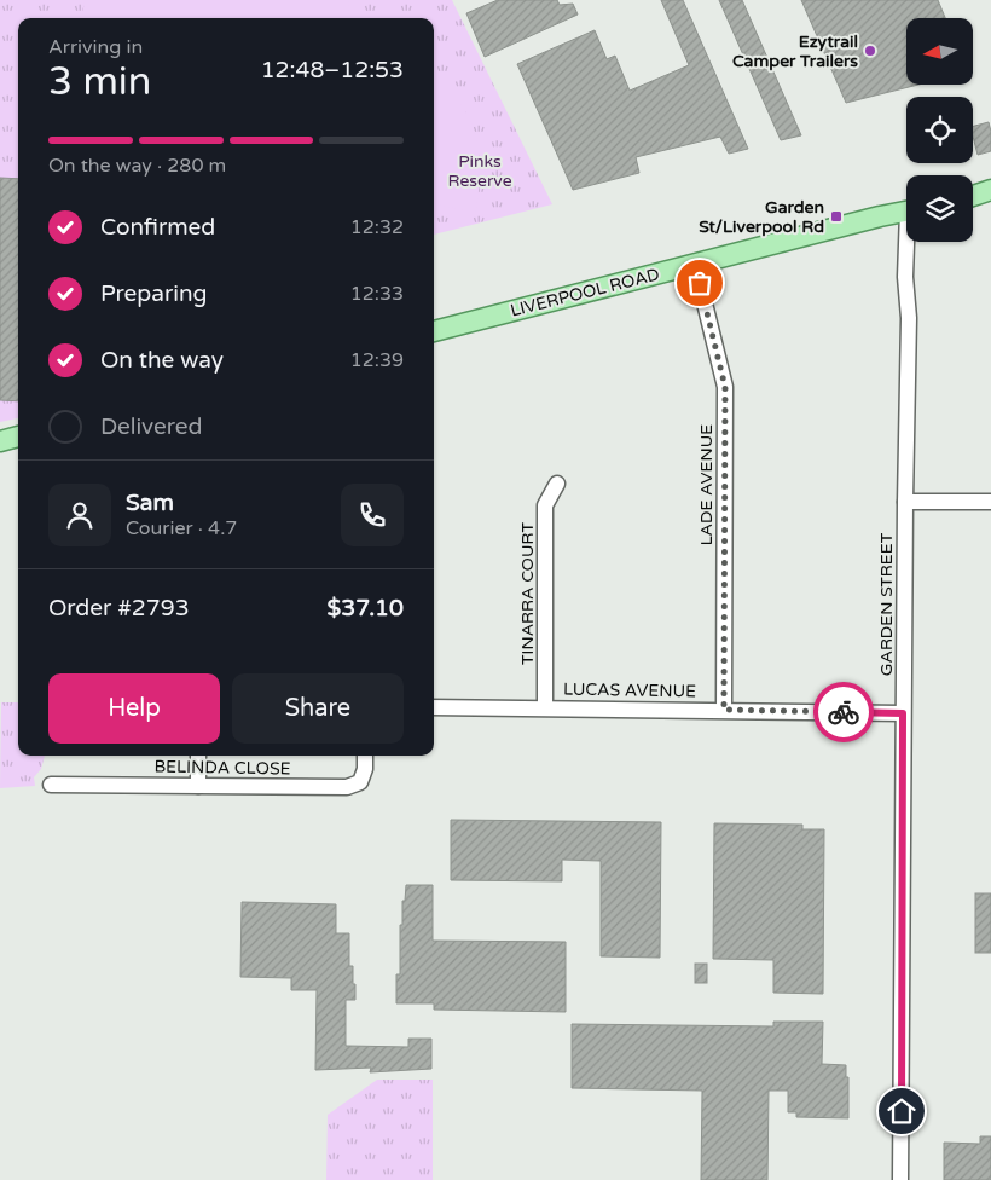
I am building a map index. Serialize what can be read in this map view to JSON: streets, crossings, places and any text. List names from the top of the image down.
{
  "streets": {
    "main road": ["LIVERPOOL ROAD"],
    "street": [
      "LADE AVENUE",
      "TINARRA COURT",
      "GARDEN STREET",
      "LUCAS AVENUE",
      "BELINDA CLOSE"
    ]
  },
  "crossings": [
    ["LIVERPOOL ROAD", "LADE AVENUE"],
    ["LADE AVENUE", "LUCAS AVENUE"],
    ["TINARRA COURT", "LUCAS AVENUE"],
    ["GARDEN STREET", "LUCAS AVENUE"]
  ],
  "parks": ["Pinks Reserve"],
  "places": {
    "other": ["Ezytrail Camper Trailers"],
    "transit": ["Garden St/Liverpool Rd"]
  },
  "north": "left",
  "page": {
    "heading": ["3 min", "Arriving in", "12:48–12:53"],
    "panel": [
      "Sam",
      "Courier · 4.7",
      "Order #2793",
      "$37.10"
    ],
    "bar": "On the way · 280 m",
    "list": [
      ["Confirmed", "12:32"],
      ["Preparing", "12:33"],
      ["On the way", "12:39"],
      "Delivered"
    ],
    "buttons": ["Help", "Share"]
  }
}
